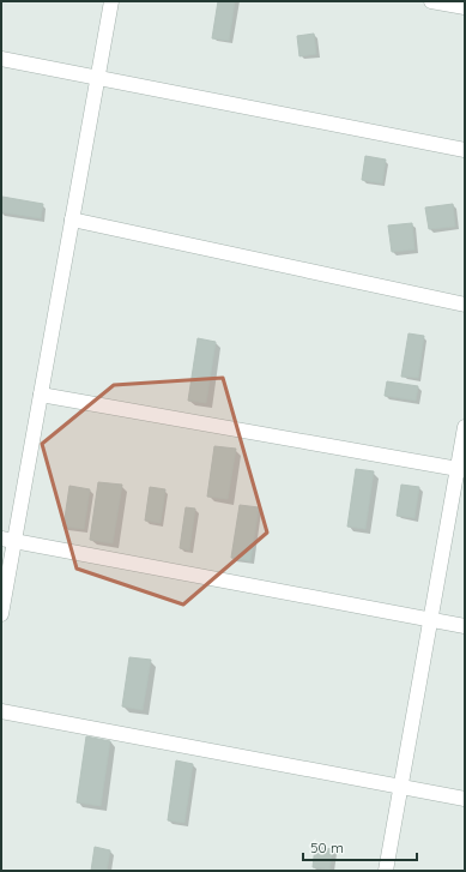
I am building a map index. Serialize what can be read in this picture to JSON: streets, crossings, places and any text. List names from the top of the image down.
{
  "scale_bar": "50 m"
}
